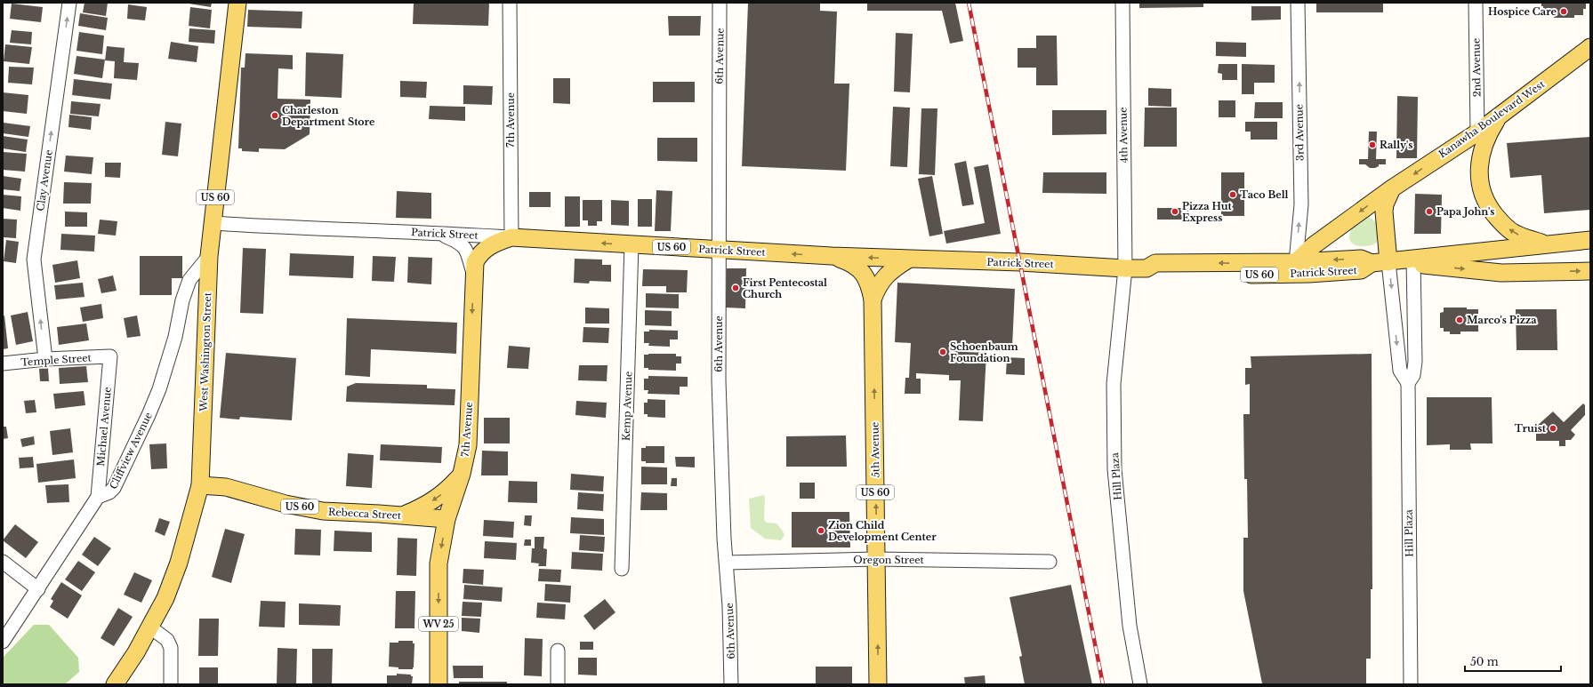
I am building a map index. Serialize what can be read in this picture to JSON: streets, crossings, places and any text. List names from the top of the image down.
{
  "streets": {
    "main road": [
      "Kanawha Boulevard West",
      "7th Avenue",
      "US 60",
      "Patrick Street",
      "West Washington Street",
      "5th Avenue",
      "Rebecca Street",
      "WV 25"
    ],
    "street": [
      "6th Avenue",
      "2nd Avenue",
      "3rd Avenue",
      "4th Avenue",
      "Clay Avenue",
      "Temple Street",
      "Kemp Avenue",
      "Michael Avenue",
      "Cliffview Avenue",
      "Hill Plaza",
      "Oregon Street"
    ]
  },
  "crossings": [
    ["6th Avenue", "Patrick Street"],
    ["6th Avenue", "Oregon Street"],
    ["2nd Avenue", "Kanawha Boulevard West"],
    ["Kanawha Boulevard West", "3rd Avenue"],
    ["Kanawha Boulevard West", "Patrick Street"],
    ["7th Avenue", "US 60"],
    ["7th Avenue", "Patrick Street"],
    ["7th Avenue", "Rebecca Street"],
    ["3rd Avenue", "Patrick Street"],
    ["4th Avenue", "Patrick Street"],
    ["4th Avenue", "Hill Plaza"],
    ["Clay Avenue", "Temple Street"],
    ["US 60", "Patrick Street"],
    ["US 60", "5th Avenue"],
    ["US 60", "Rebecca Street"],
    ["Patrick Street", "West Washington Street"],
    ["Patrick Street", "Kemp Avenue"],
    ["Patrick Street", "Hill Plaza"],
    ["West Washington Street", "Cliffview Avenue"],
    ["West Washington Street", "Rebecca Street"],
    ["Temple Street", "Michael Avenue"],
    ["Michael Avenue", "Cliffview Avenue"],
    ["5th Avenue", "Oregon Street"]
  ],
  "one_way": [
    "Kanawha Boulevard West",
    "7th Avenue",
    "3rd Avenue",
    "Clay Avenue",
    "Patrick Street",
    "5th Avenue"
  ],
  "places": [
    "Hospice Care",
    "Charleston Department Store",
    "Rally's",
    "Taco Bell",
    "Pizza Hut Express",
    "Papa John's",
    "First Pentecostal Church",
    "Marco's Pizza",
    "Schoenbaum Foundation",
    "Truist",
    "Zion Child Development Center"
  ],
  "scale_bar": "50 m"
}
